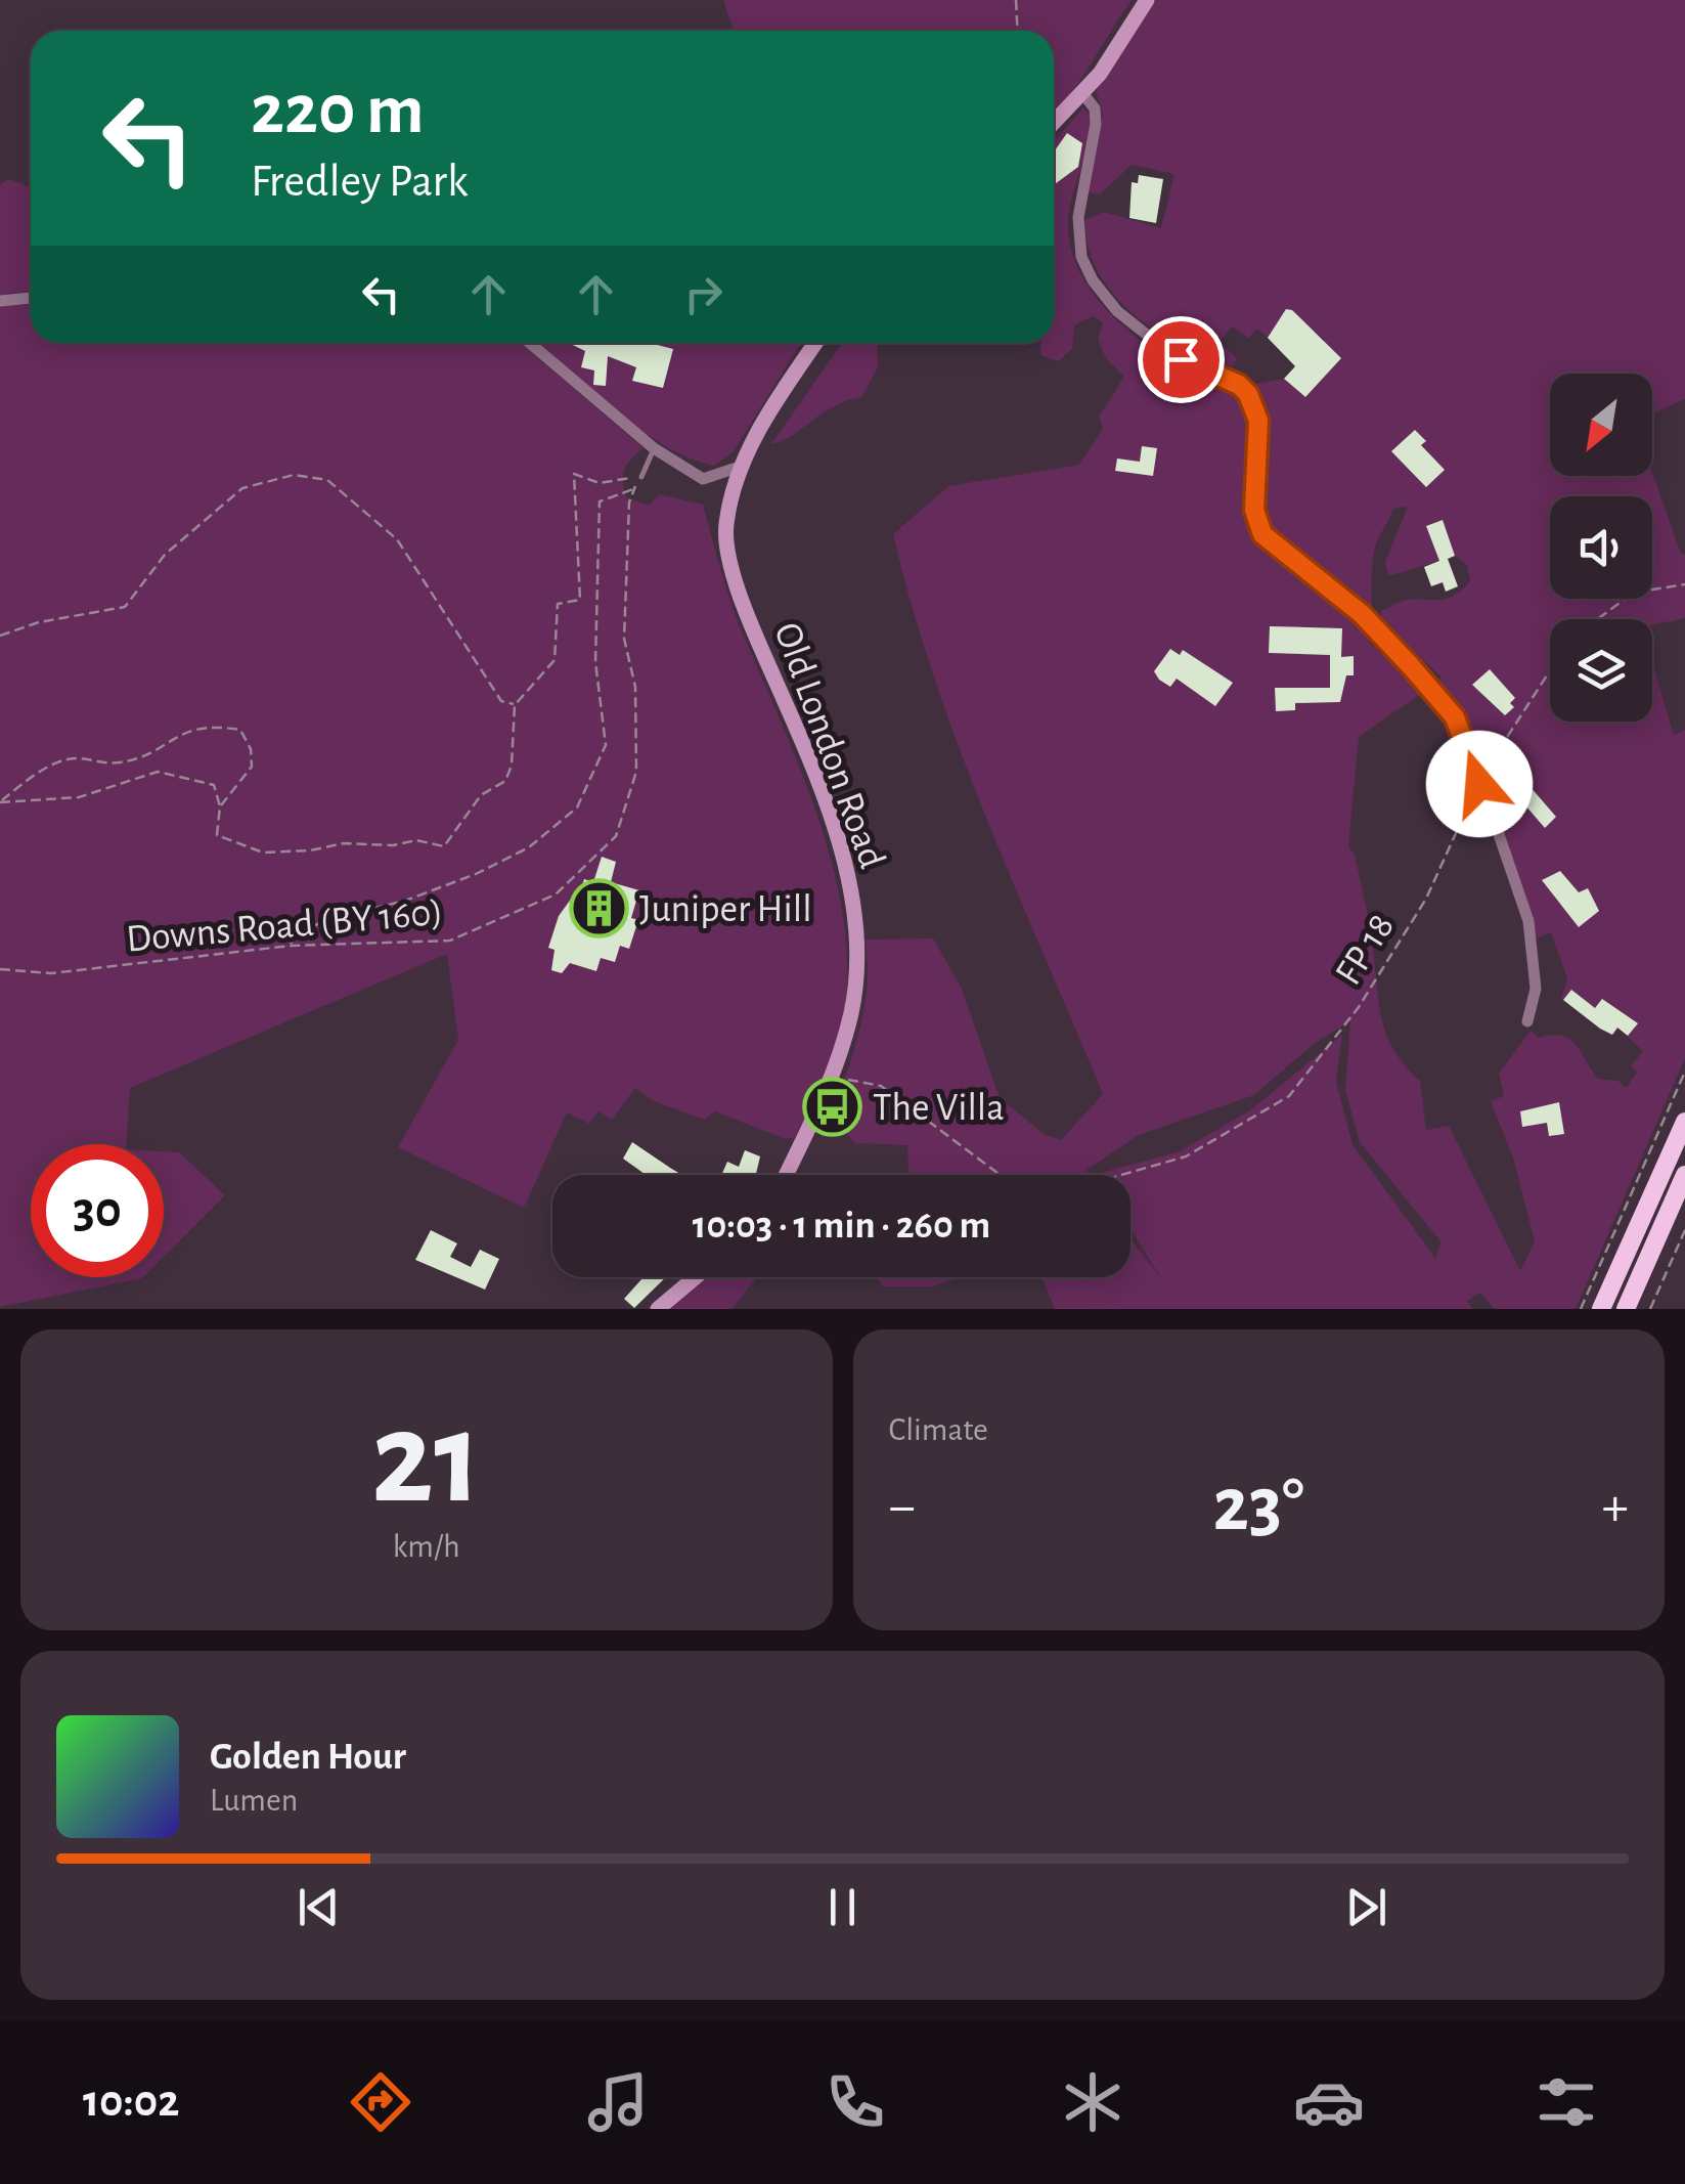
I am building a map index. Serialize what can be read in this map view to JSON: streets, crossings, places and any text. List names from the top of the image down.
{
  "streets": {
    "main road": ["Old London Road"],
    "path": ["Downs Road (BY 160)", "FP 18"]
  },
  "crossings": [
    ["Old London Road", "FP 18"]
  ],
  "places": {
    "building": ["Juniper Hill"],
    "bus stop": ["The Villa"]
  },
  "north": "bottom left",
  "page": {
    "turn": ["220 m", "Fredley Park"],
    "limit": "30",
    "trip": "10:03 · 1 min · 260 m",
    "tile": [
      ["21", "km/h"],
      "Climate"
    ],
    "heat": ["−", "23°", "+"],
    "song": ["Golden Hour", "Lumen"],
    "tabs": "10:02"
  }
}
